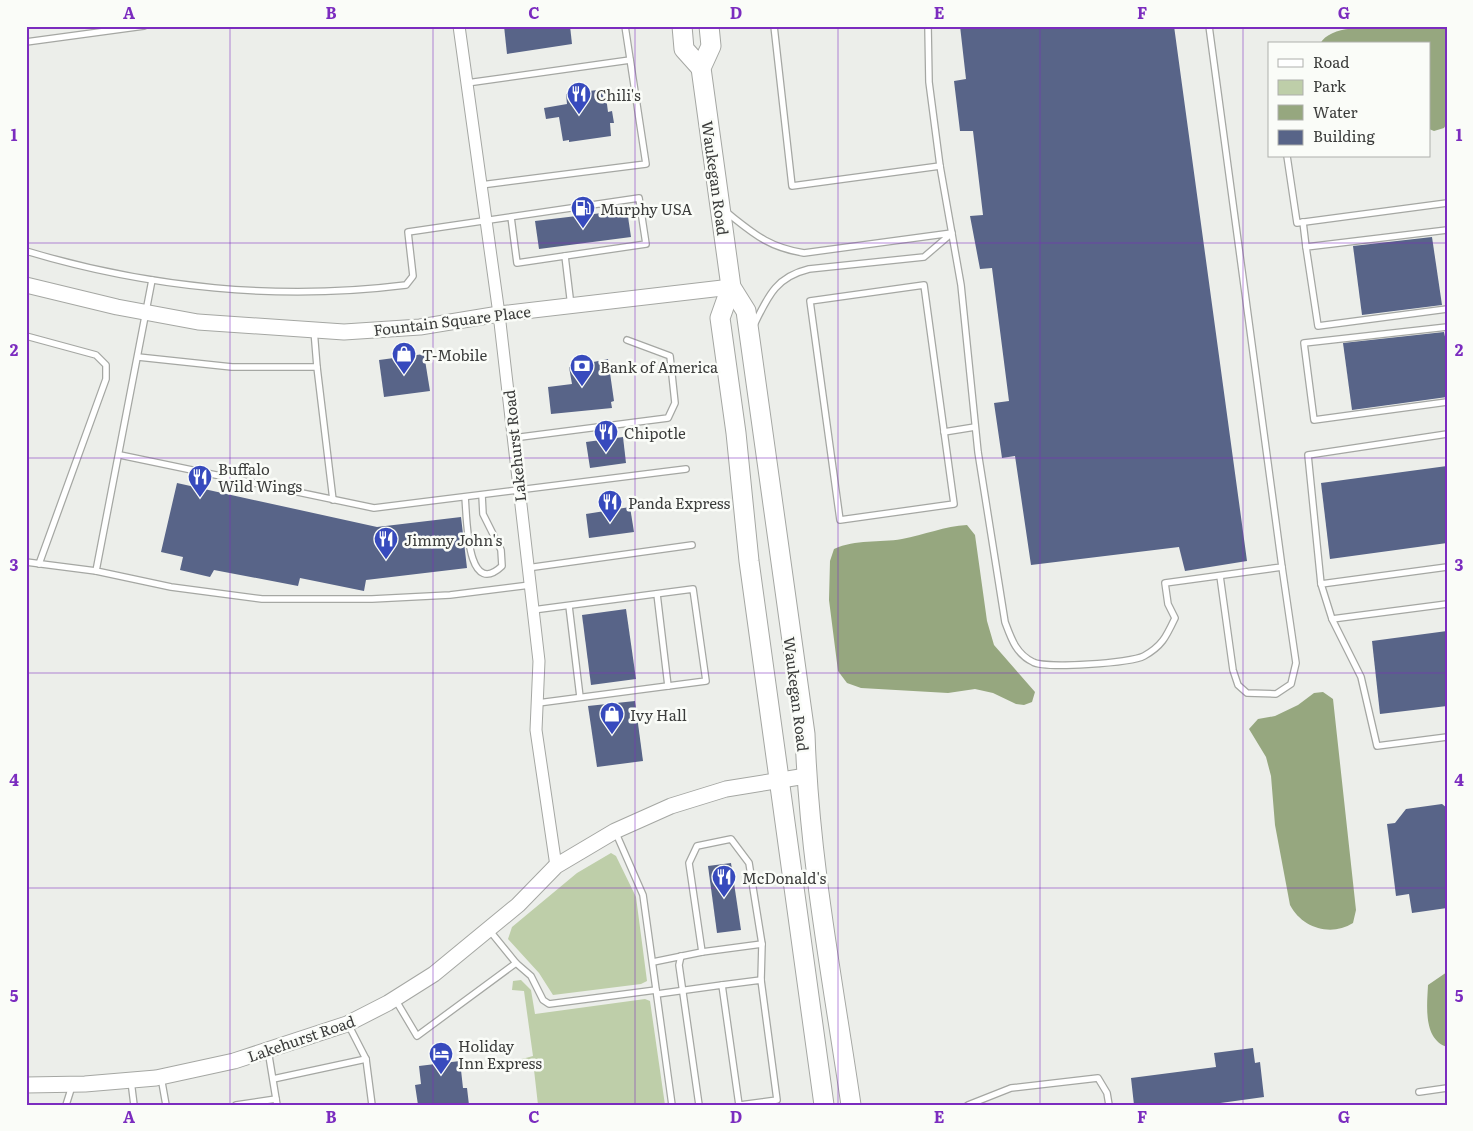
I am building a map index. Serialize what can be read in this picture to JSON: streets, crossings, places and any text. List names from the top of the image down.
{
  "streets": {
    "main road": ["Waukegan Road"],
    "street": ["Fountain Square Place", "Lakehurst Road"]
  },
  "crossings": [
    ["Waukegan Road", "Fountain Square Place"],
    ["Waukegan Road", "Lakehurst Road"],
    ["Fountain Square Place", "Lakehurst Road"]
  ],
  "places": {
    "restaurant": [
      "Chili's",
      "Chipotle",
      "Buffalo Wild Wings",
      "Panda Express",
      "Jimmy John's",
      "McDonald's"
    ],
    "fuel station": ["Murphy USA"],
    "shop": ["T-Mobile", "Ivy Hall"],
    "bank": ["Bank of America"],
    "hotel": ["Holiday Inn Express"]
  },
  "legend": [
    "Road",
    "Park",
    "Water",
    "Building"
  ],
  "grid": {
    "columns": [
      "A",
      "B",
      "C",
      "D",
      "E",
      "F",
      "G"
    ],
    "rows": [
      "1",
      "2",
      "3",
      "4",
      "5"
    ]
  }
}
